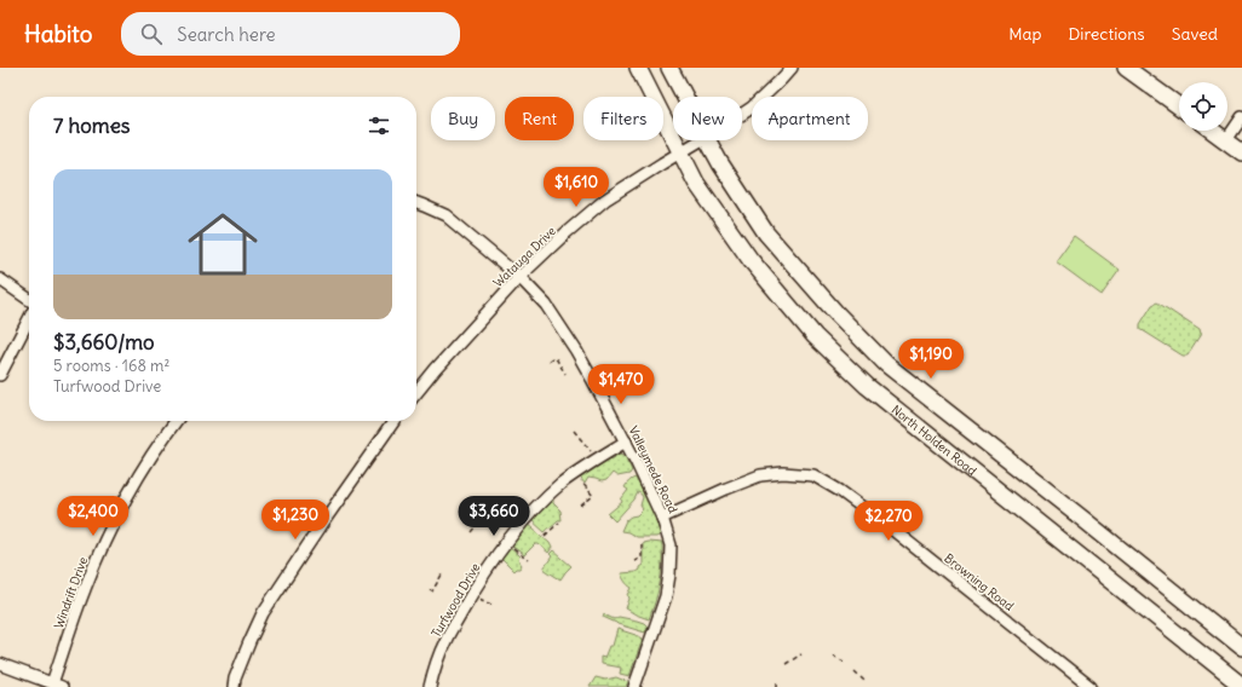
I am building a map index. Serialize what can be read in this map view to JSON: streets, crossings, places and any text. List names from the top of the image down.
{
  "streets": {
    "main road": ["North Holden Road"],
    "street": [
      "Watauga Drive",
      "Valleymede Road",
      "Browning Road",
      "Windrift Drive",
      "Turfwood Drive"
    ]
  },
  "crossings": [
    ["Watauga Drive", "North Holden Road"],
    ["Watauga Drive", "Valleymede Road"],
    ["Valleymede Road", "Browning Road"],
    ["Valleymede Road", "Turfwood Drive"]
  ],
  "page": {
    "header": "Habito",
    "search": "Search here",
    "nav": ["Map", "Directions", "Saved"],
    "chip": [
      "Buy",
      "Rent",
      "Filters",
      "New",
      "Apartment"
    ],
    "heading": "7 homes",
    "list": [
      {
        "name": "$3,660/mo",
        "note": "5 rooms · 168 m² · Turfwood Drive"
      }
    ],
    "price": [
      "$1,610",
      "$1,190",
      "$1,470",
      "$2,400",
      "$3,660",
      "$1,230",
      "$2,270"
    ]
  }
}
